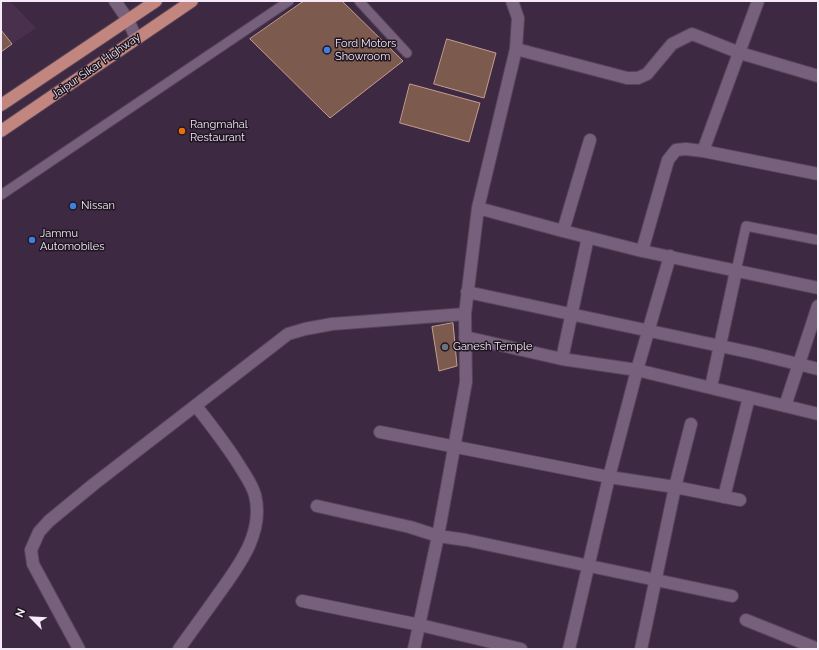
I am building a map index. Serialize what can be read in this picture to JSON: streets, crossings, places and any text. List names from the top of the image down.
{
  "streets": {
    "main road": ["Jaipur Sikar Highway"]
  },
  "places": [
    "Ford Motors Showroom",
    "Rangmahal Restaurant",
    "Nissan",
    "Jammu Automobiles",
    "Ganesh Temple"
  ],
  "north": "top left"
}
